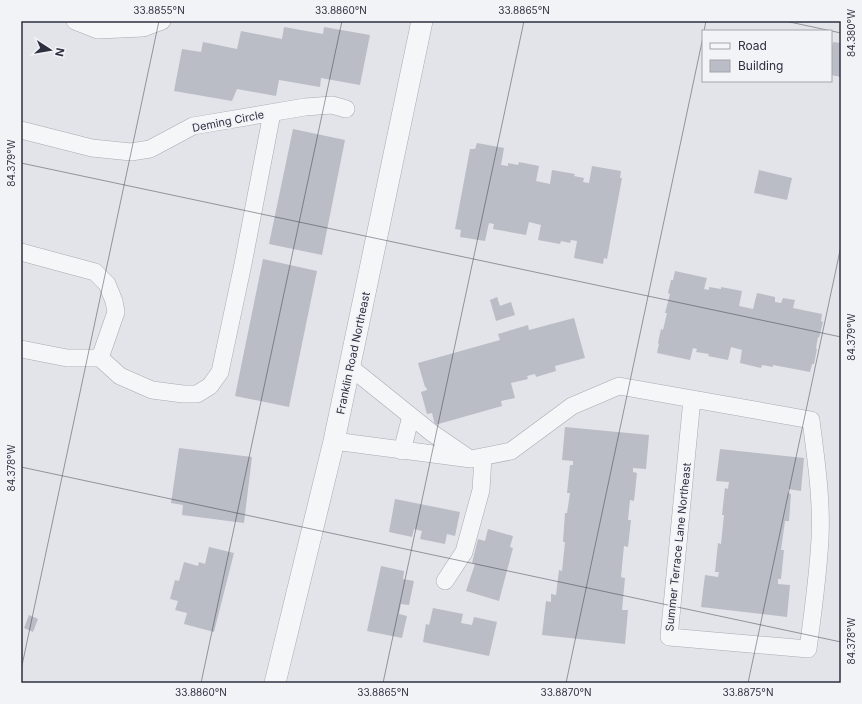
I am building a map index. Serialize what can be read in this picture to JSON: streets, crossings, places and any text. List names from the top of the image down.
{
  "streets": {
    "street": ["Deming Circle", "Franklin Road Northeast", "Summer Terrace Lane Northeast"]
  },
  "crossings": [
    ["Franklin Road Northeast", "Summer Terrace Lane Northeast"]
  ],
  "legend": ["Road", "Building"],
  "north": "right",
  "coordinates": [
    "33.8855°N",
    "33.8860°N",
    "33.8865°N",
    "84.380°W",
    "84.379°W",
    "84.378°W",
    "33.8870°N",
    "33.8875°N"
  ]
}
